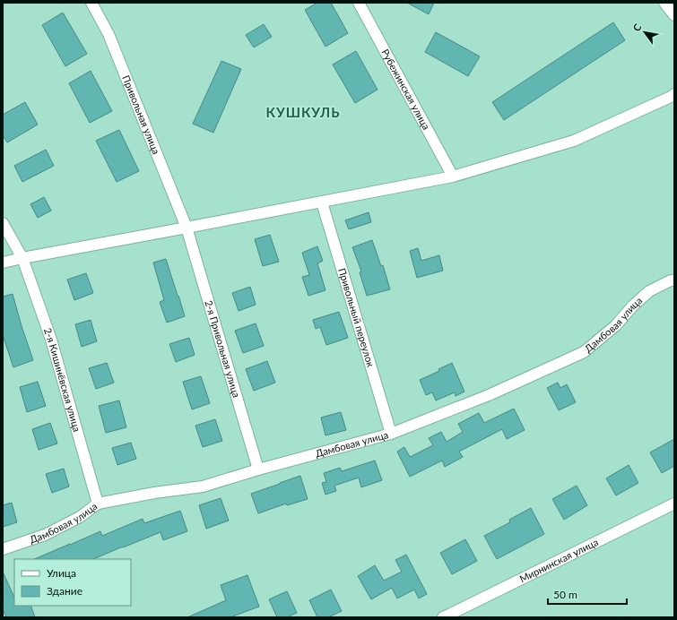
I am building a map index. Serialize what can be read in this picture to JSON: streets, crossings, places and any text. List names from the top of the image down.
{
  "streets": {
    "street": [
      "Рубежинская улица",
      "Привольная улица",
      "Привольный переулок",
      "Дамбовая улица",
      "2-я Привольная улица",
      "2-я Кишинёвская улица",
      "Мирнинская улица"
    ]
  },
  "crossings": [
    ["Привольная улица", "2-я Привольная улица"],
    ["Привольный переулок", "Дамбовая улица"],
    ["Дамбовая улица", "2-я Привольная улица"],
    ["Дамбовая улица", "2-я Кишинёвская улица"]
  ],
  "districts": ["КУШКУЛЬ"],
  "legend": ["Улица", "Здание"],
  "scale_bar": "50 m",
  "north": "top left"
}
